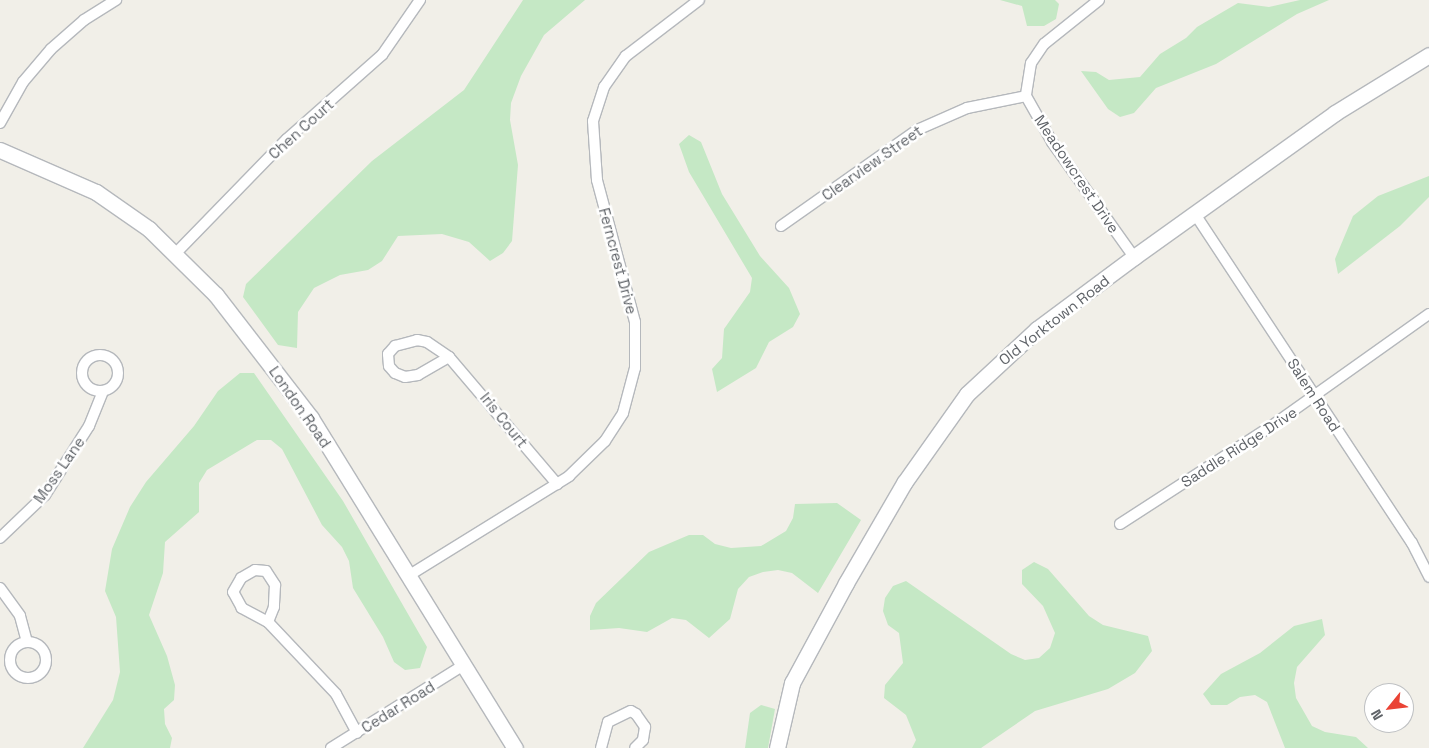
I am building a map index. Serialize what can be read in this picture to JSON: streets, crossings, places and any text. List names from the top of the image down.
{
  "streets": {
    "main road": ["Old Yorktown Road", "London Road"],
    "street": [
      "Chen Court",
      "Clearview Street",
      "Meadowcrest Drive",
      "Ferncrest Drive",
      "Salem Road",
      "Iris Court",
      "Saddle Ridge Drive",
      "Moss Lane",
      "Cedar Road"
    ]
  },
  "crossings": [
    ["Chen Court", "London Road"],
    ["Clearview Street", "Meadowcrest Drive"],
    ["Meadowcrest Drive", "Old Yorktown Road"],
    ["Ferncrest Drive", "London Road"],
    ["Ferncrest Drive", "Iris Court"],
    ["Old Yorktown Road", "Salem Road"],
    ["Salem Road", "Saddle Ridge Drive"],
    ["London Road", "Cedar Road"]
  ],
  "north": "bottom left"
}
